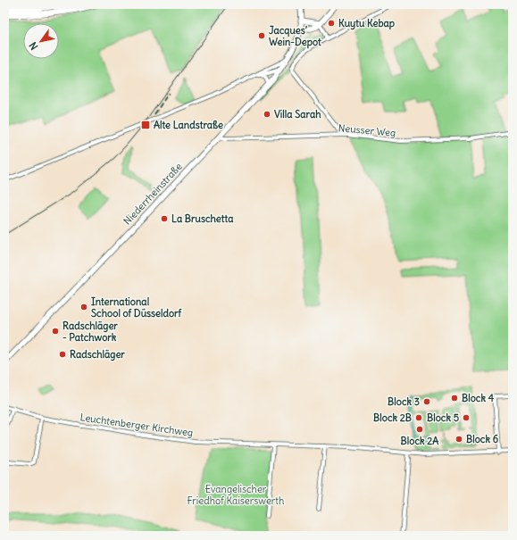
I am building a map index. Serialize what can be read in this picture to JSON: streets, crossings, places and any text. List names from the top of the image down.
{
  "streets": {
    "main road": ["Niederrheinstraße"],
    "street": ["Neusser Weg", "Leuchtenberger Kirchweg"]
  },
  "crossings": [
    ["Neusser Weg", "Niederrheinstraße"]
  ],
  "parks": ["Evangelischer Friedhof Kaiserswerth"],
  "places": {
    "other": [
      "Kuytu Kebap",
      "Jacques’ Wein-Depot",
      "Villa Sarah",
      "La Bruschetta",
      "International School of Düsseldorf",
      "Radschläger - Patchwork",
      "Radschläger",
      "Block 4",
      "Block 3",
      "Block 2B",
      "Block 5",
      "Block 2A",
      "Block 6"
    ],
    "transit": ["Alte Landstraße"]
  },
  "north": "bottom left"
}
